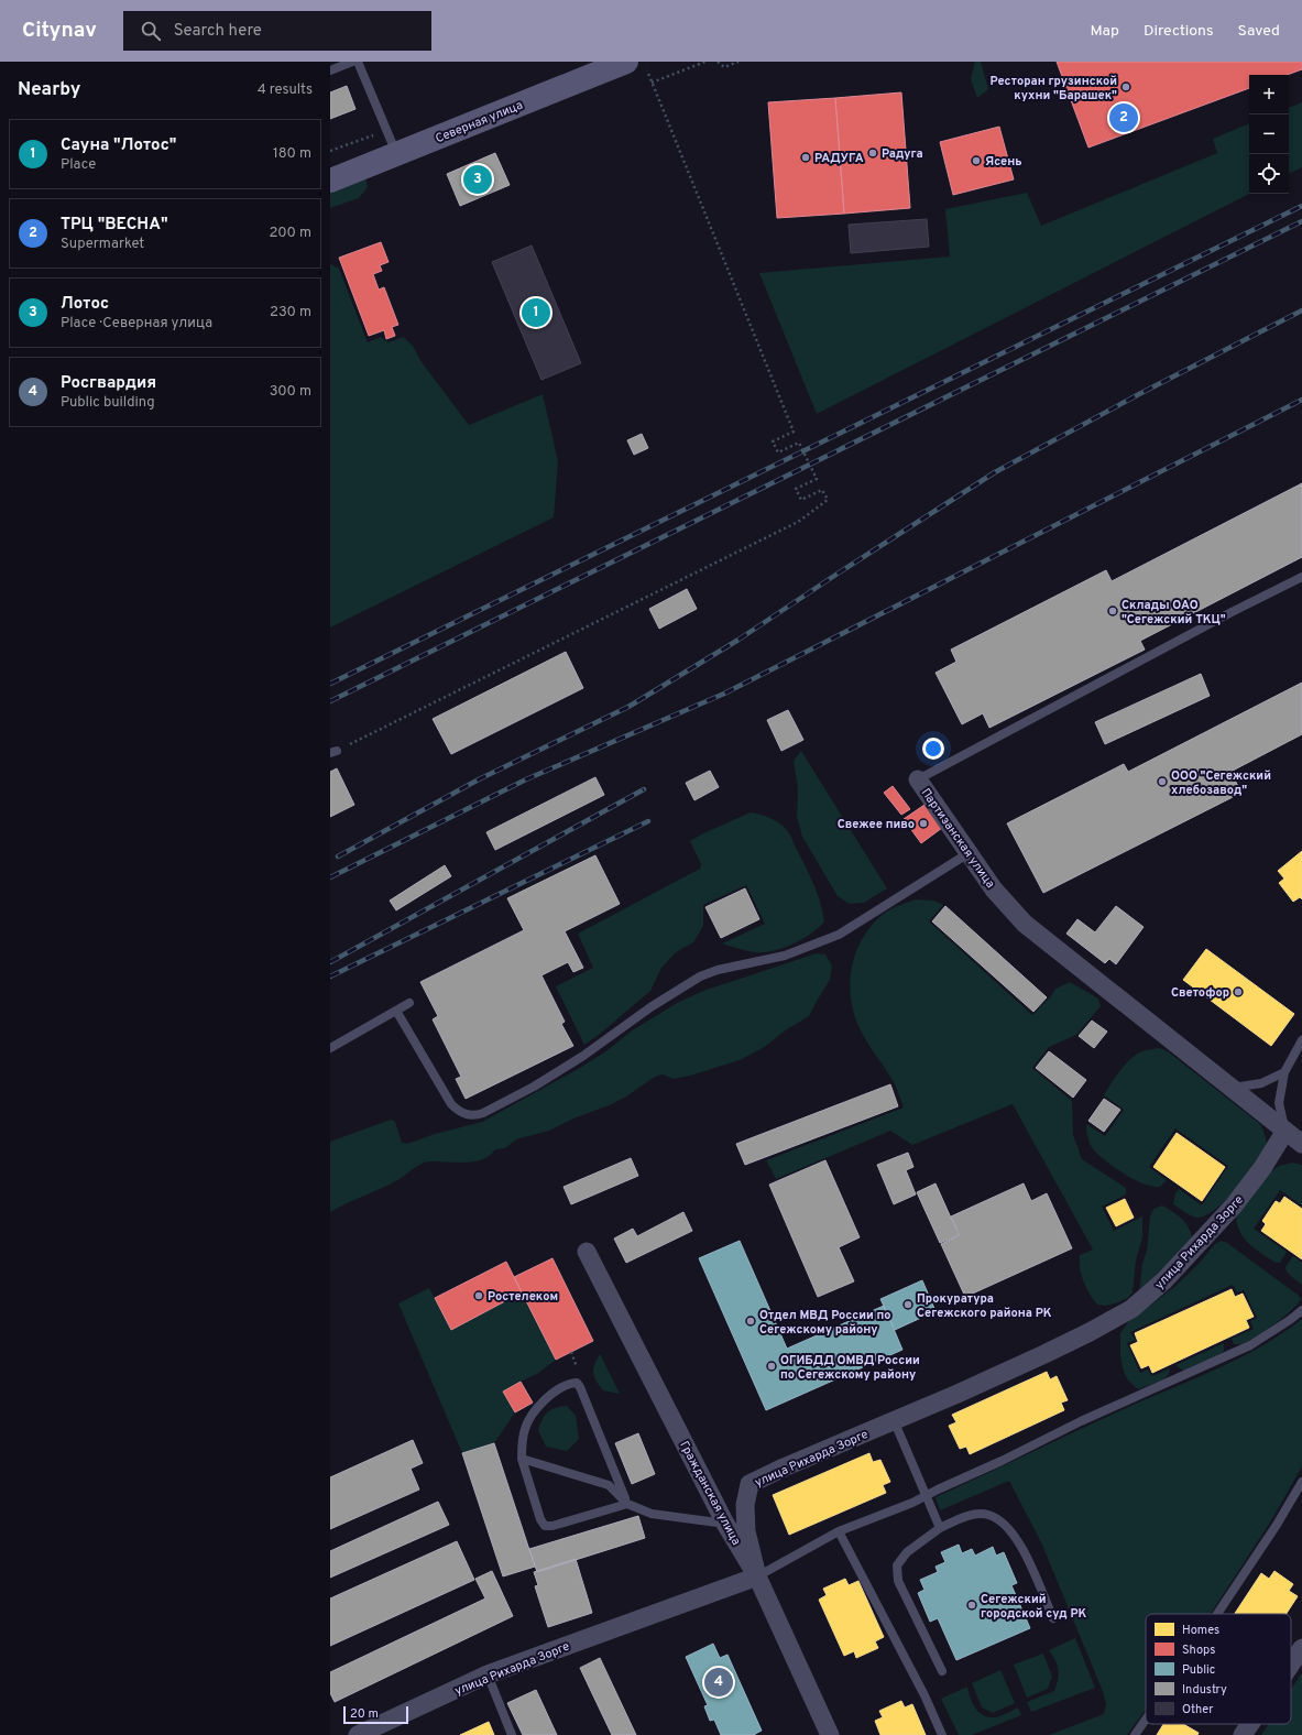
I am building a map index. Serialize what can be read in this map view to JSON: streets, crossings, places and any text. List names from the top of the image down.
{
  "streets": {
    "street": [
      "Северная улица",
      "Партизанская улица",
      "улица Рихарда Зорге",
      "Гражданская улица"
    ]
  },
  "crossings": [
    ["Партизанская улица", "улица Рихарда Зорге"],
    ["улица Рихарда Зорге", "Гражданская улица"]
  ],
  "places": [
    "Ресторан грузинской кухни \"Барашек\"",
    "Радуга",
    "РАДУГА",
    "Ясень",
    "Склады ОАО \"Сегежский ТКЦ\"",
    "ООО \"Сегежский хлебозавод\"",
    "Свежее пиво",
    "Светофор",
    "Ростелеком",
    "Прокуратура Сегежского района РК",
    "Отдел МВД России по Сегежскому району",
    "ОГИБДД ОМВД России по Сегежскому району",
    "Сегежский городской суд РК"
  ],
  "legend": [
    "Homes",
    "Shops",
    "Public",
    "Industry",
    "Other"
  ],
  "scale_bar": "20 m",
  "page": {
    "header": "Citynav",
    "search": "Search here",
    "nav": ["Map", "Directions", "Saved"],
    "heading": ["Nearby", "4 results"],
    "map_buttons": ["+", "−"],
    "pins": [
      "2",
      "3",
      "1",
      "4"
    ],
    "list": [
      {
        "mark": "1",
        "name": "Сауна \"Лотос\"",
        "note": "Place",
        "value": "180 m"
      },
      {
        "mark": "2",
        "name": "ТРЦ \"ВЕСНА\"",
        "note": "Supermarket",
        "value": "200 m"
      },
      {
        "mark": "3",
        "name": "Лотос",
        "note": "Place · Северная улица",
        "value": "230 m"
      },
      {
        "mark": "4",
        "name": "Росгвардия",
        "note": "Public building",
        "value": "300 m"
      }
    ],
    "scale": "20 m"
  }
}
